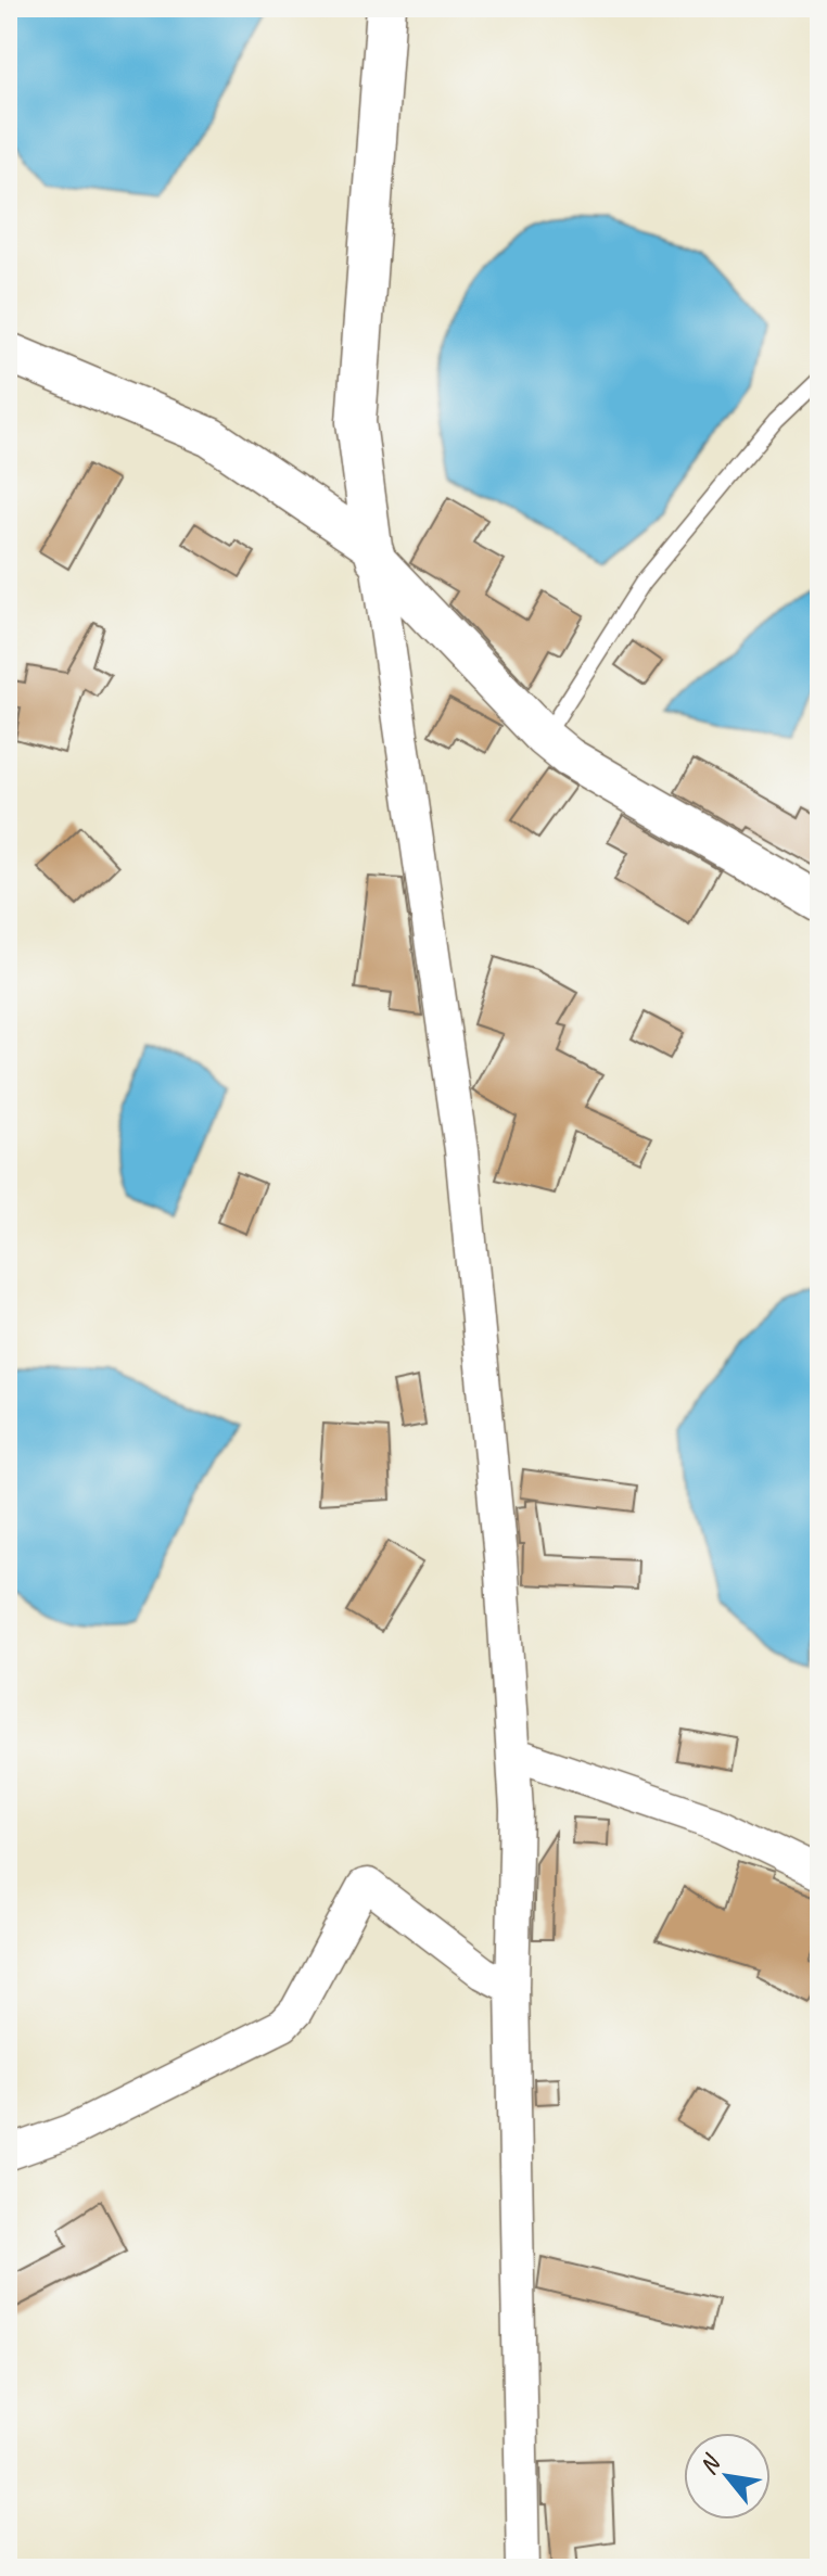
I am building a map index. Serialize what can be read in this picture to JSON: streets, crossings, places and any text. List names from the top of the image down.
{
  "north": "top left"
}
